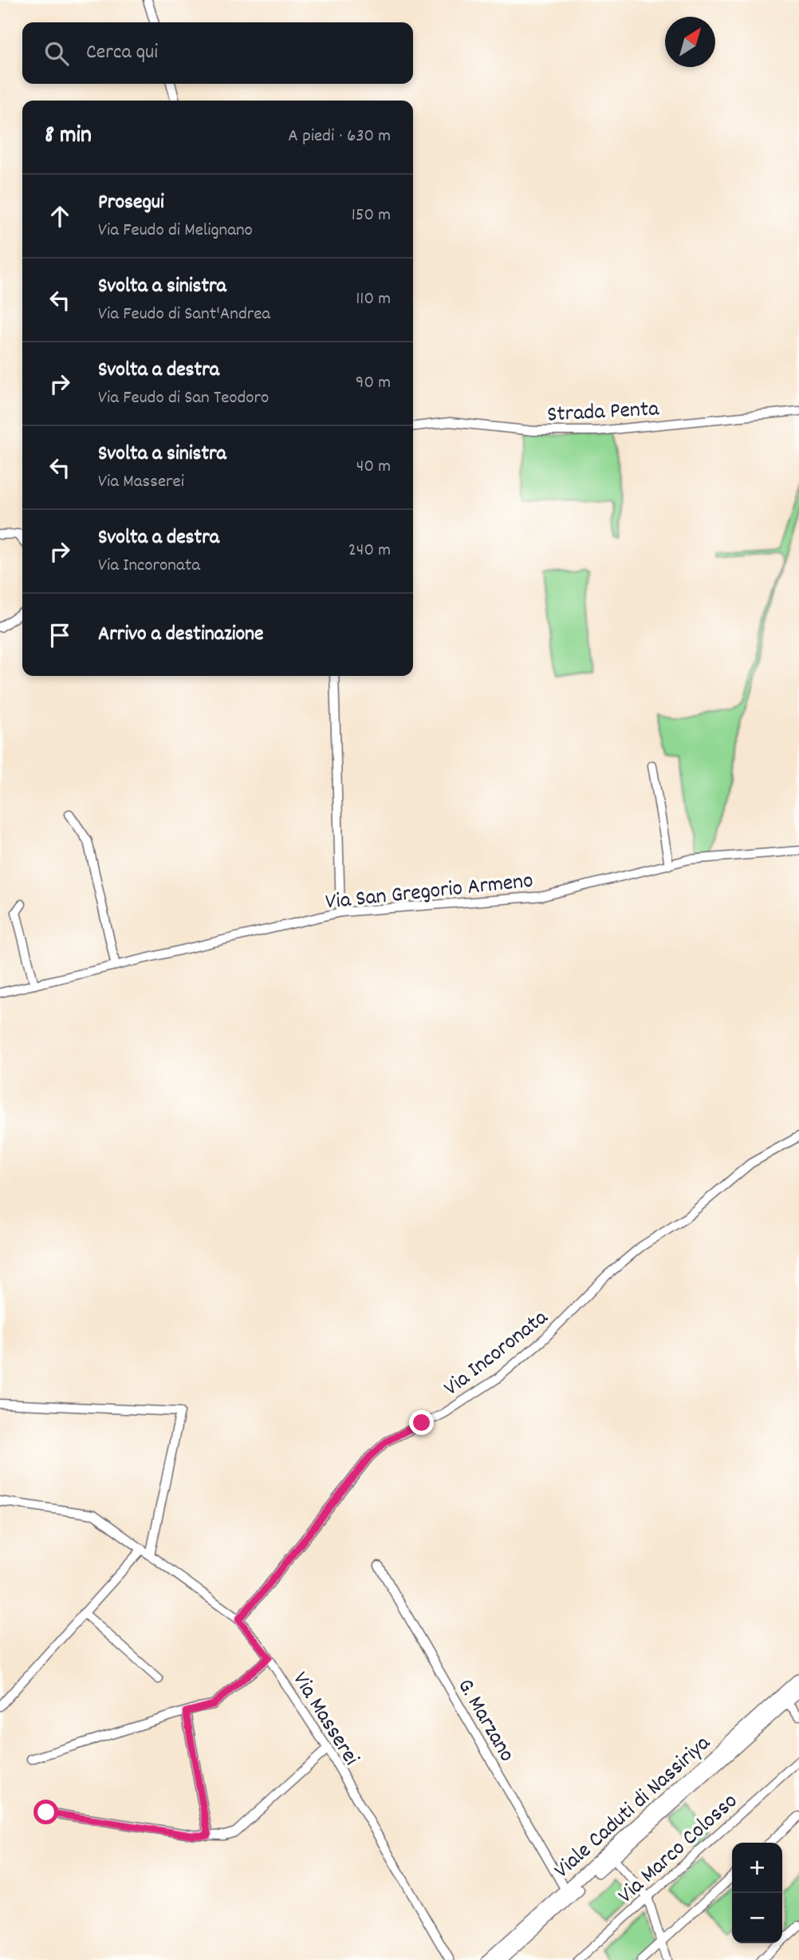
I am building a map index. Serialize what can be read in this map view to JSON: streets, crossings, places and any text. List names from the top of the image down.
{
  "streets": {
    "main road": ["Viale Caduti di Nassiriya"],
    "street": [
      "Strada Penta",
      "Via San Gregorio Armeno",
      "Via Incoronata",
      "Via Masserei",
      "G. Marzano",
      "Via Marco Colosso"
    ]
  },
  "crossings": [
    ["Via Incoronata", "Via Masserei"],
    ["G. Marzano", "Viale Caduti di Nassiriya"]
  ],
  "north": "top right",
  "page": {
    "search": "Cerca qui",
    "heading": ["8 min", "A piedi · 630 m"],
    "list": [
      ["Prosegui", "Via Feudo di Melignano", "150 m"],
      ["Svolta a sinistra", "Via Feudo di Sant'Andrea", "110 m"],
      ["Svolta a destra", "Via Feudo di San Teodoro", "90 m"],
      ["Svolta a sinistra", "Via Masserei", "40 m"],
      ["Svolta a destra", "Via Incoronata", "240 m"],
      "Arrivo a destinazione"
    ],
    "map_buttons": ["+", "−"]
  }
}
